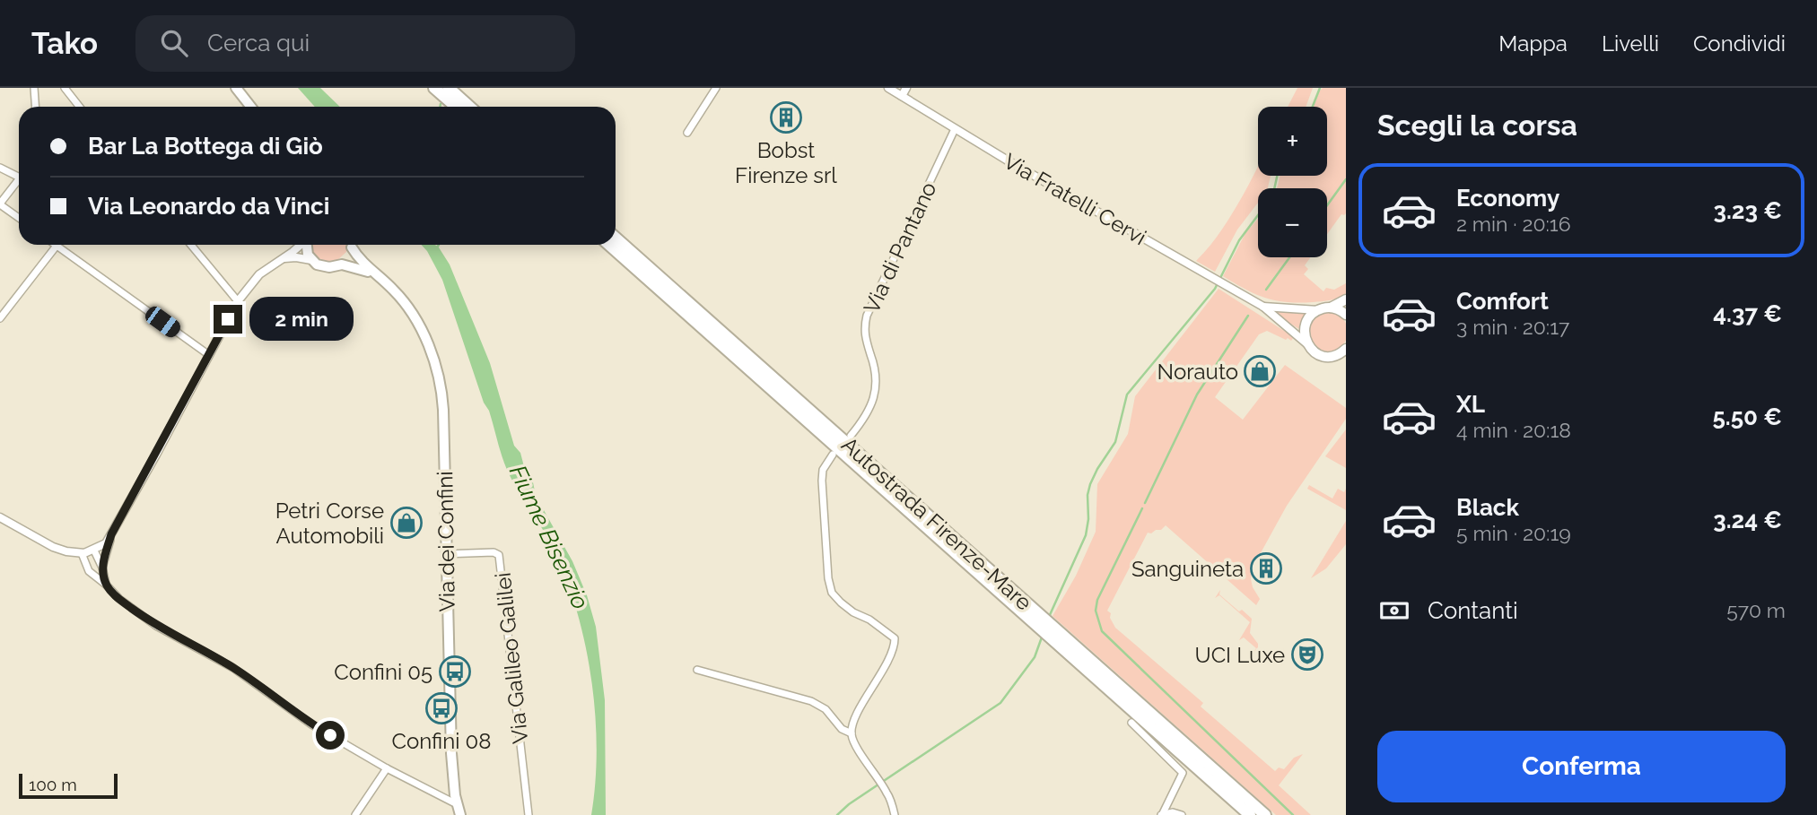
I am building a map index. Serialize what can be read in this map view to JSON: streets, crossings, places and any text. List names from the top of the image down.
{
  "streets": {
    "highway": ["Autostrada Firenze-Mare"],
    "main road": ["Via Fratelli Cervi", "Via dei Confini"],
    "street": ["Via di Pantano", "Via Galileo Galilei"]
  },
  "crossings": [
    ["Via Fratelli Cervi", "Via di Pantano"],
    ["Via dei Confini", "Via Galileo Galilei"]
  ],
  "water": ["Fiume Bisenzio"],
  "places": {
    "building": ["Bobst Firenze srl", "Sanguineta"],
    "shop": ["Norauto", "Petri Corse Automobili"],
    "theatre": ["UCI Luxe"],
    "bus stop": ["Confini 05", "Confini 08"]
  },
  "scale_bar": "100 m",
  "page": {
    "header": "Tako",
    "search": "Cerca qui",
    "nav": ["Mappa", "Livelli", "Condividi"],
    "heading": "Scegli la corsa",
    "map_buttons": ["+", "−"],
    "banner": ["Bar La Bottega di Giò", "Via Leonardo da Vinci"],
    "list": [
      {
        "name": "Economy",
        "note": "2 min · 20:16",
        "value": "3.23 €"
      },
      {
        "name": "Comfort",
        "note": "3 min · 20:17",
        "value": "4.37 €"
      },
      {
        "name": "XL",
        "note": "4 min · 20:18",
        "value": "5.50 €"
      },
      {
        "name": "Black",
        "note": "5 min · 20:19",
        "value": "3.24 €"
      }
    ],
    "bubble": "2 min",
    "pay": ["Contanti", "570 m"],
    "buttons": "Conferma",
    "scale": "100 m"
  }
}
